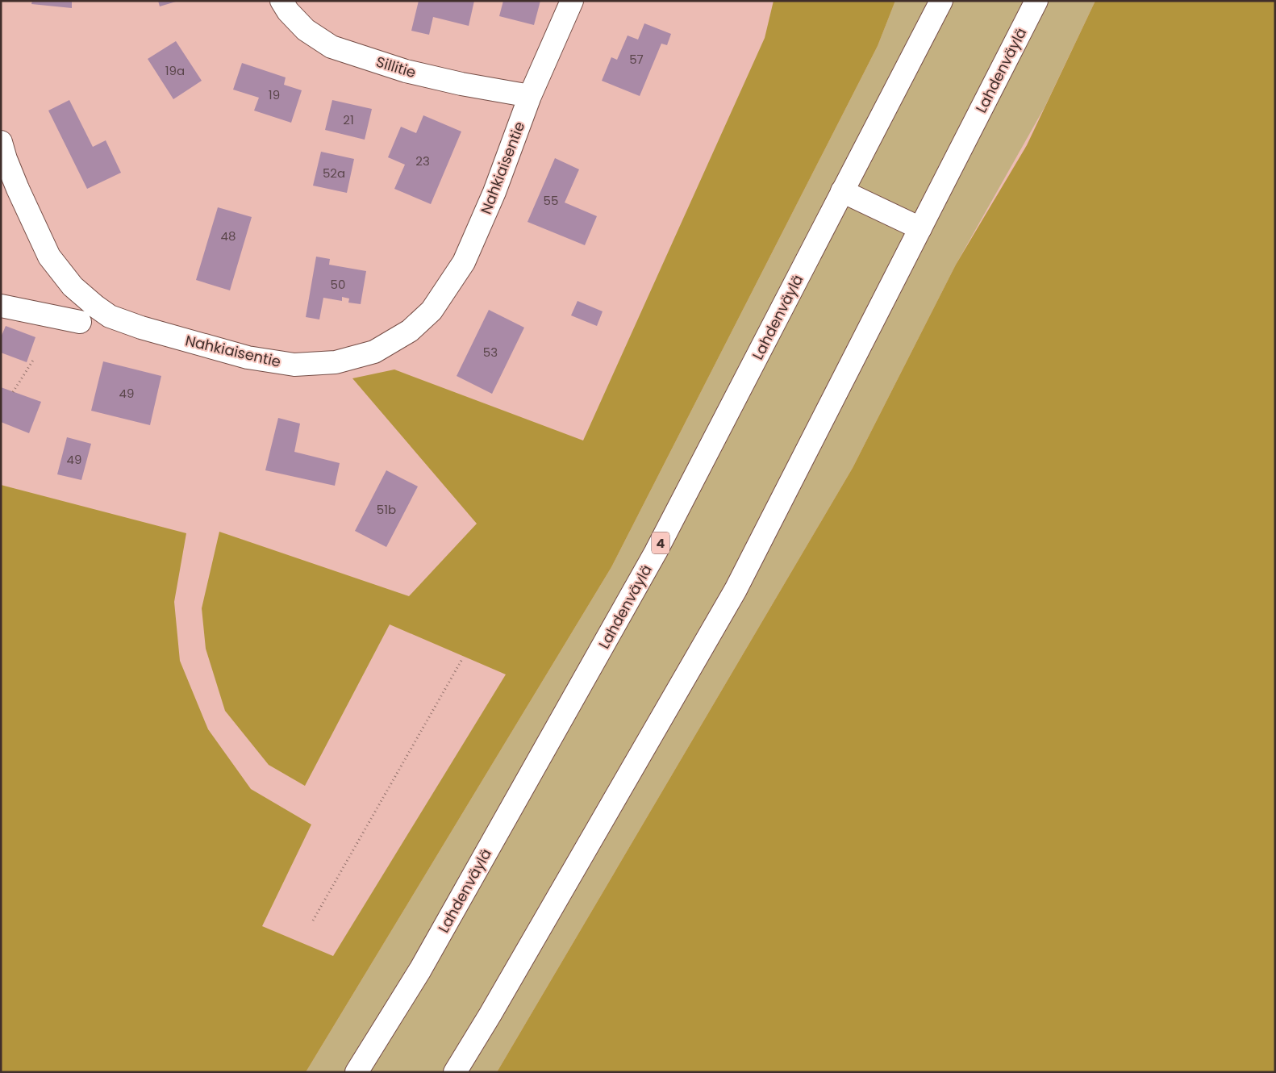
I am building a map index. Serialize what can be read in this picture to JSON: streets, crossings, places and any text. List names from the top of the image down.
{
  "streets": {
    "main road": [
      "Sillitie",
      "Lahdenväylä",
      "Nahkiaisentie",
      "4"
    ]
  },
  "crossings": [
    ["Sillitie", "Nahkiaisentie"]
  ],
  "house_numbers": [
    "57",
    "19a",
    "19",
    "21",
    "23",
    "52a",
    "55",
    "48",
    "50",
    "53",
    "49",
    "49",
    "51b"
  ]
}
